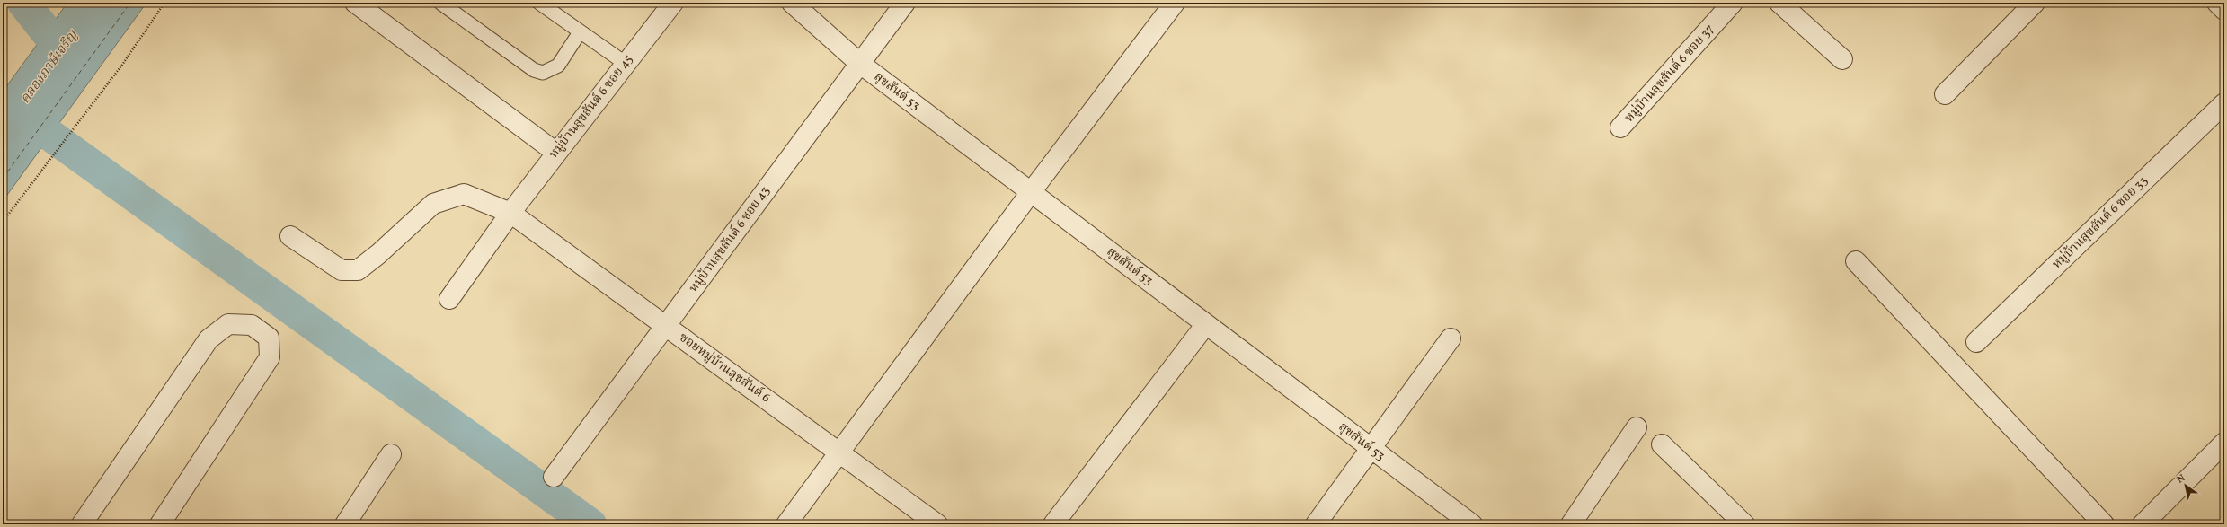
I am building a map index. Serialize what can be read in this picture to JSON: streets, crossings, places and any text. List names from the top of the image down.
{
  "streets": {
    "street": [
      "หมู่บ้านสุขสันต์ 6 ซอย 37",
      "สุขสันต์ 53",
      "หมู่บ้านสุขสันต์ 6 ซอย 45",
      "หมู่บ้านสุขสันต์ 6 ซอย 33",
      "หมู่บ้านสุขสันต์ 6 ซอย 43",
      "ซอยหมู่บ้านสุขสันต์ 6"
    ]
  },
  "crossings": [
    ["สุขสันต์ 53", "หมู่บ้านสุขสันต์ 6 ซอย 43"],
    ["หมู่บ้านสุขสันต์ 6 ซอย 45", "ซอยหมู่บ้านสุขสันต์ 6"],
    ["หมู่บ้านสุขสันต์ 6 ซอย 43", "ซอยหมู่บ้านสุขสันต์ 6"]
  ],
  "water": ["คลองภาษีเจริญ"],
  "north": "top left"
}
